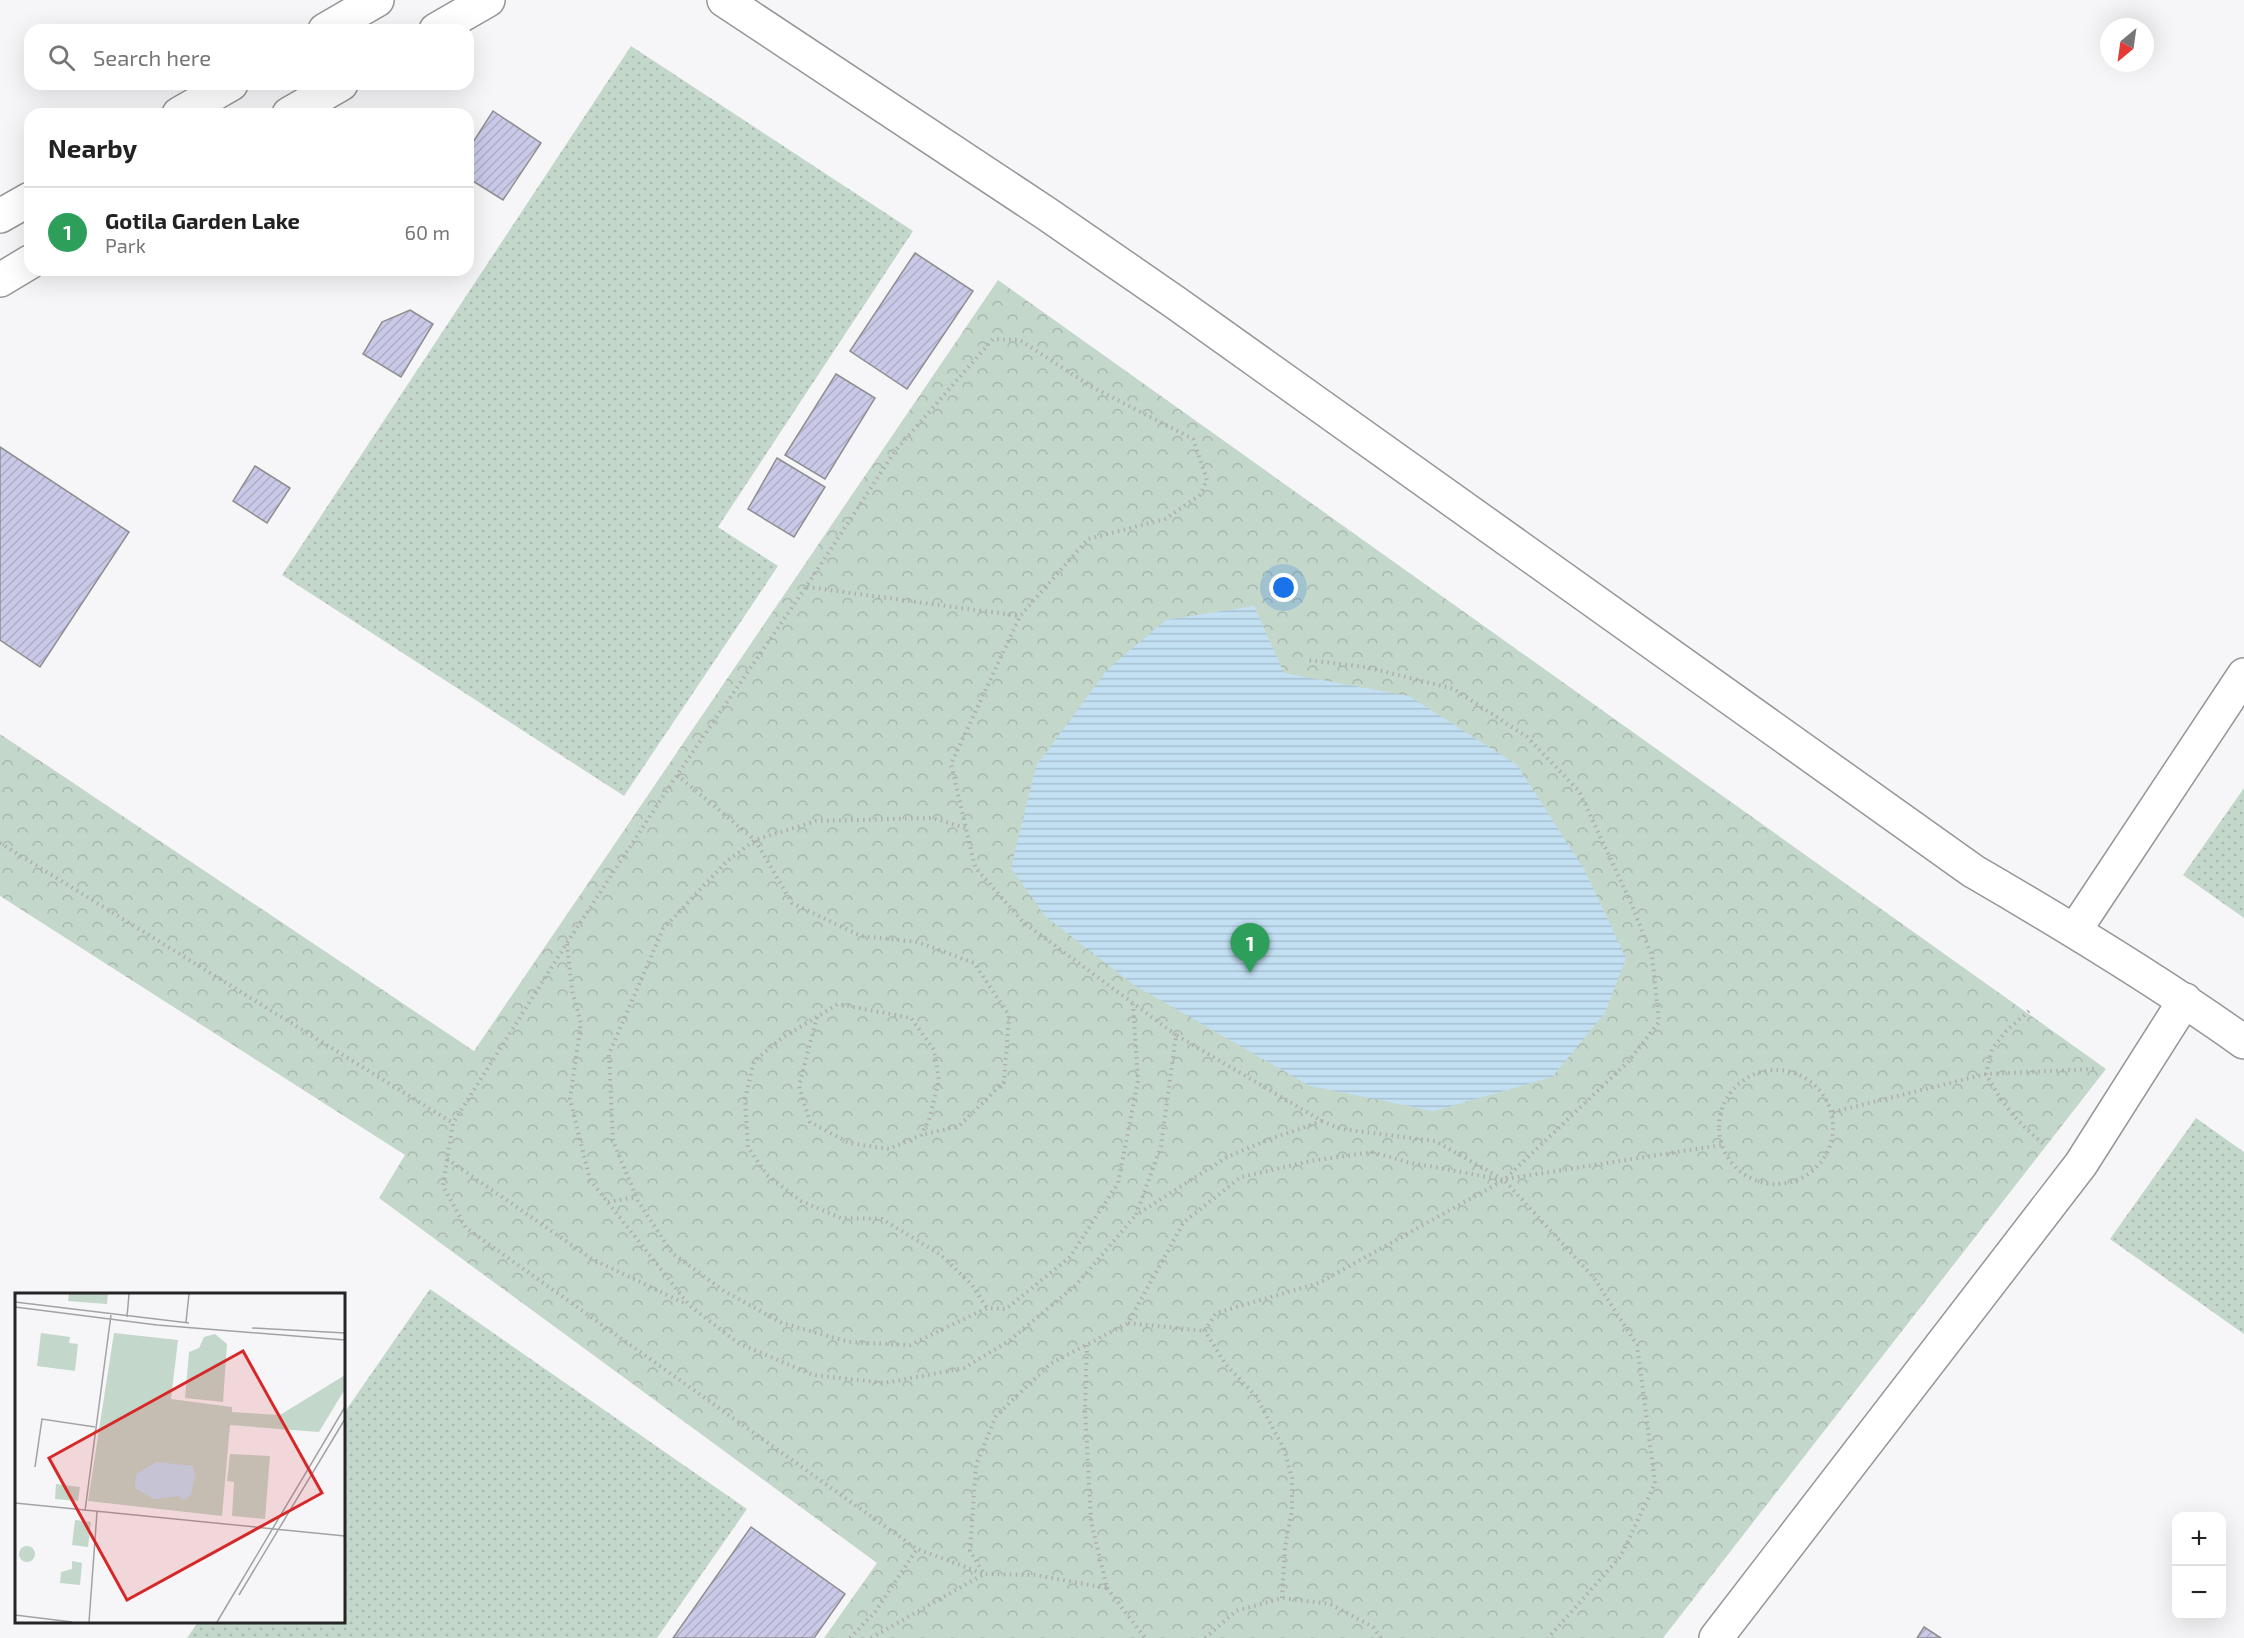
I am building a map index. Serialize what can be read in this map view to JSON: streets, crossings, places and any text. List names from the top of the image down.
{
  "north": "bottom left",
  "page": {
    "search": "Search here",
    "heading": "Nearby",
    "list": [
      {
        "mark": "1",
        "name": "Gotila Garden Lake",
        "note": "Park",
        "value": "60 m"
      }
    ],
    "pins": "1",
    "map_buttons": ["+", "−"]
  }
}
